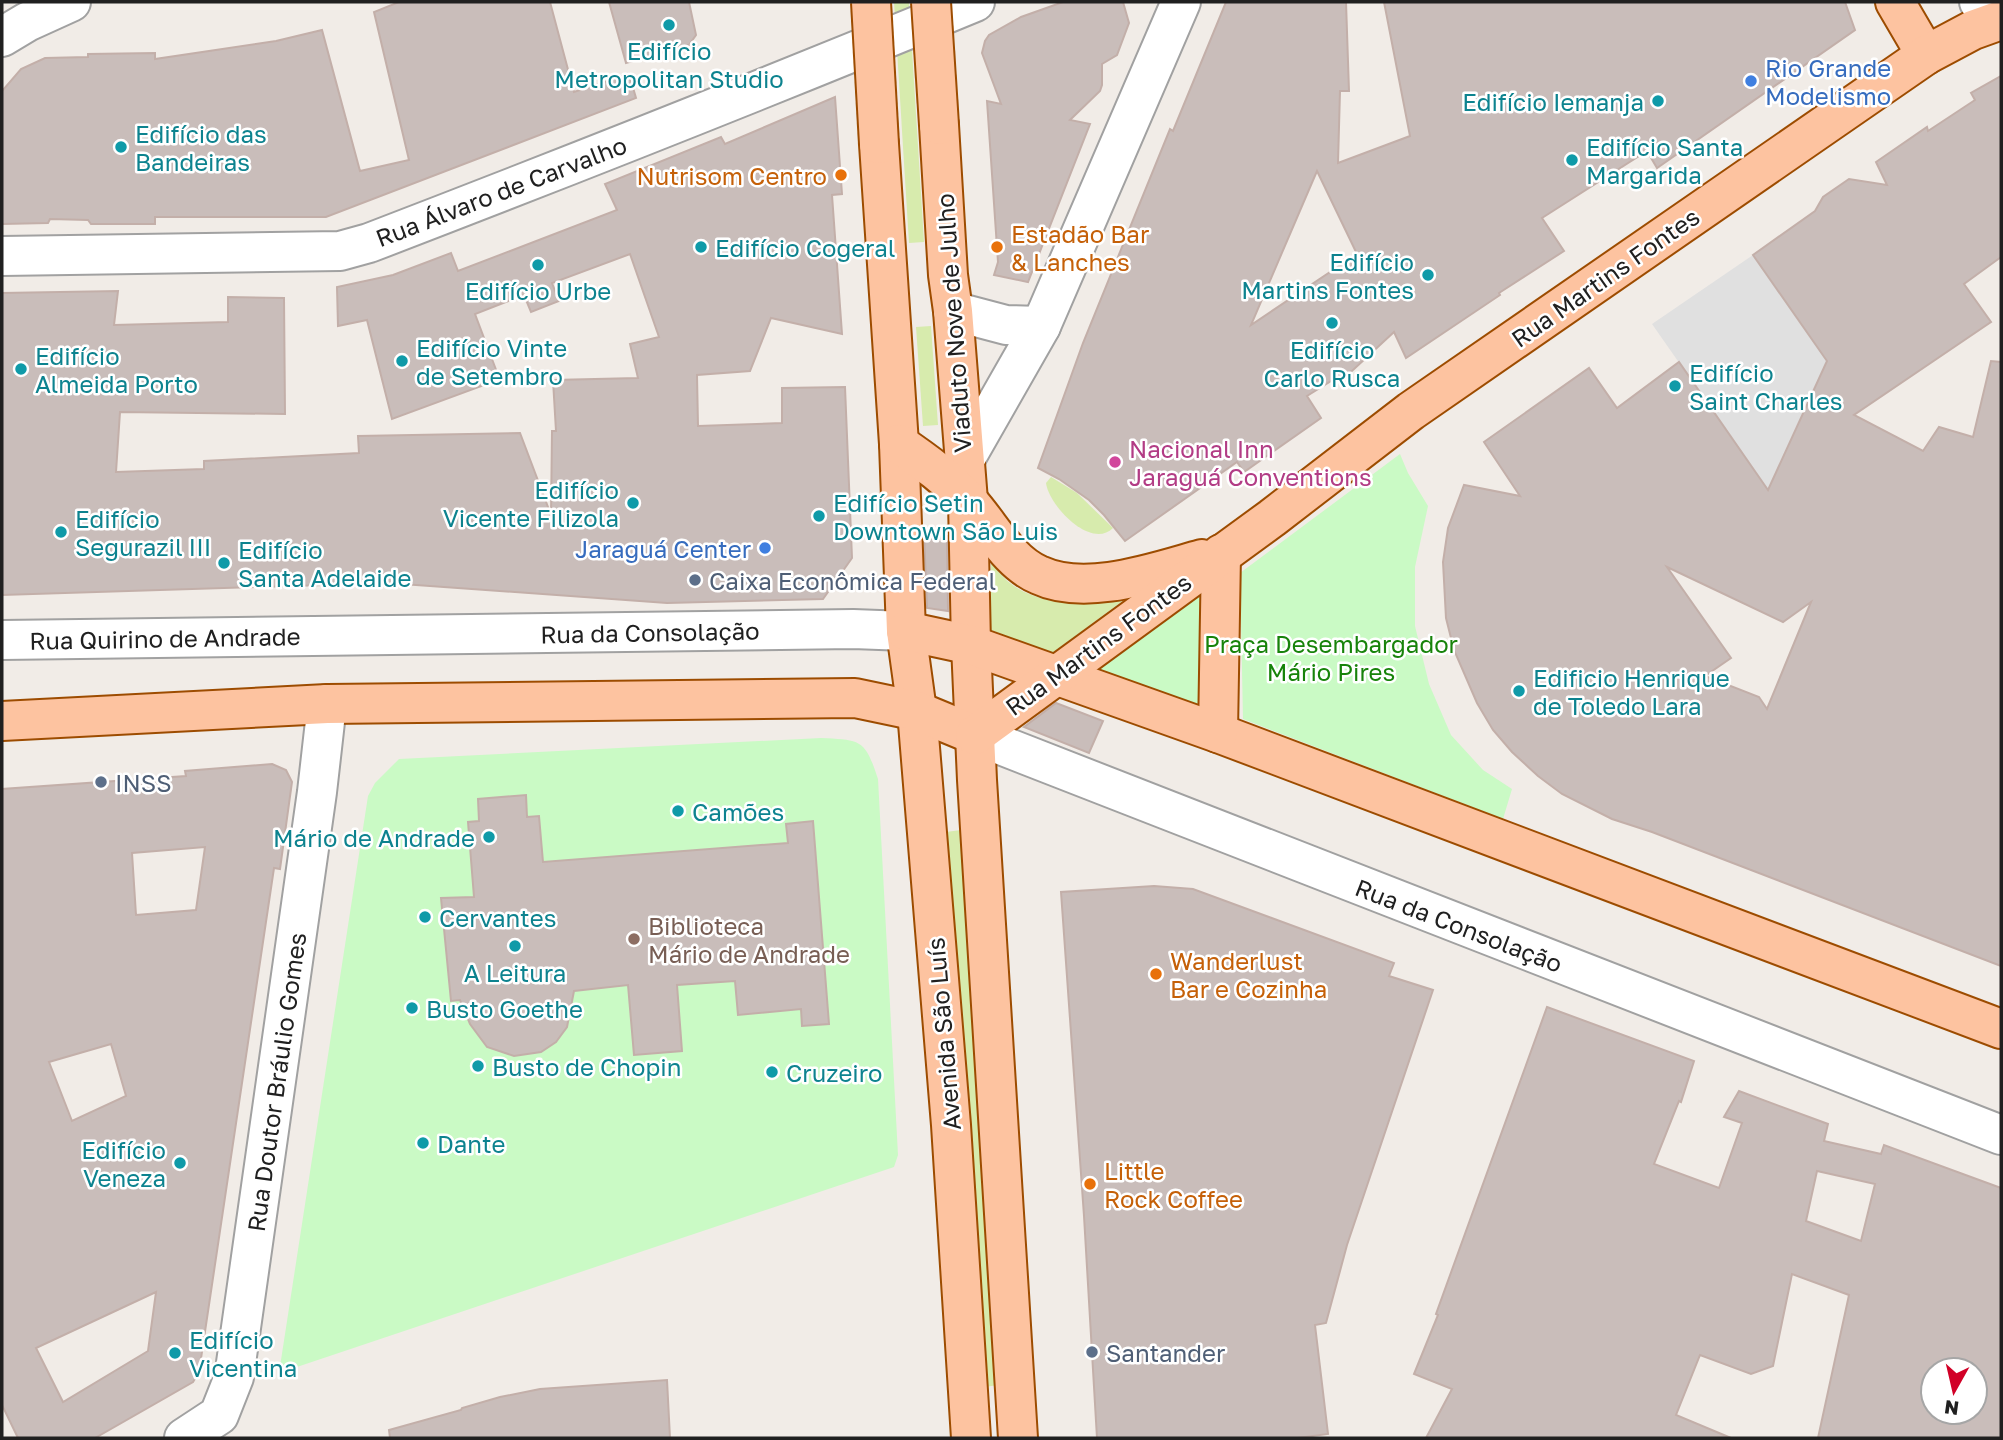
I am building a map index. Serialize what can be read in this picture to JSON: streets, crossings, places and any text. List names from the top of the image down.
{
  "streets": {
    "main road": [
      "Rua Martins Fontes",
      "Viaduto Nove de Julho",
      "Rua da Consolação",
      "Avenida São Luís"
    ],
    "street": ["Rua Álvaro de Carvalho", "Rua Quirino de Andrade", "Rua Doutor Bráulio Gomes"]
  },
  "crossings": [
    ["Rua Martins Fontes", "Viaduto Nove de Julho"],
    ["Rua Martins Fontes", "Rua da Consolação"],
    ["Rua Martins Fontes", "Avenida São Luís"],
    ["Viaduto Nove de Julho", "Rua da Consolação"],
    ["Viaduto Nove de Julho", "Avenida São Luís"],
    ["Rua da Consolação", "Rua Quirino de Andrade"],
    ["Rua da Consolação", "Avenida São Luís"],
    ["Rua da Consolação", "Rua Doutor Bráulio Gomes"]
  ],
  "parks": ["Praça Desembargador Mário Pires"],
  "places": [
    "Edifício Metropolitan Studio",
    "Rio Grande Modelismo",
    "Edifício Iemanja",
    "Edifício das Bandeiras",
    "Edifício Santa Margarida",
    "Nutrisom Centro",
    "Edifício Cogeral",
    "Estadão Bar & Lanches",
    "Edifício Urbe",
    "Edifício Martins Fontes",
    "Edifício Carlo Rusca",
    "Edifício Vinte de Setembro",
    "Edifício Almeida Porto",
    "Edifício Saint Charles",
    "Nacional Inn Jaraguá Conventions",
    "Edifício Vicente Filizola",
    "Edifício Setin Downtown São Luis",
    "Edifício Segurazil III",
    "Jaraguá Center",
    "Edifício Santa Adelaide",
    "Caixa Econômica Federal",
    "Edificio Henrique de Toledo Lara",
    "INSS",
    "Camões",
    "Mário de Andrade",
    "Cervantes",
    "Biblioteca Mário de Andrade",
    "A Leitura",
    "Wanderlust Bar e Cozinha",
    "Busto Goethe",
    "Busto de Chopin",
    "Cruzeiro",
    "Dante",
    "Edifício Veneza",
    "Little Rock Coffee",
    "Santander",
    "Edifício Vicentina"
  ],
  "north": "bottom"
}
